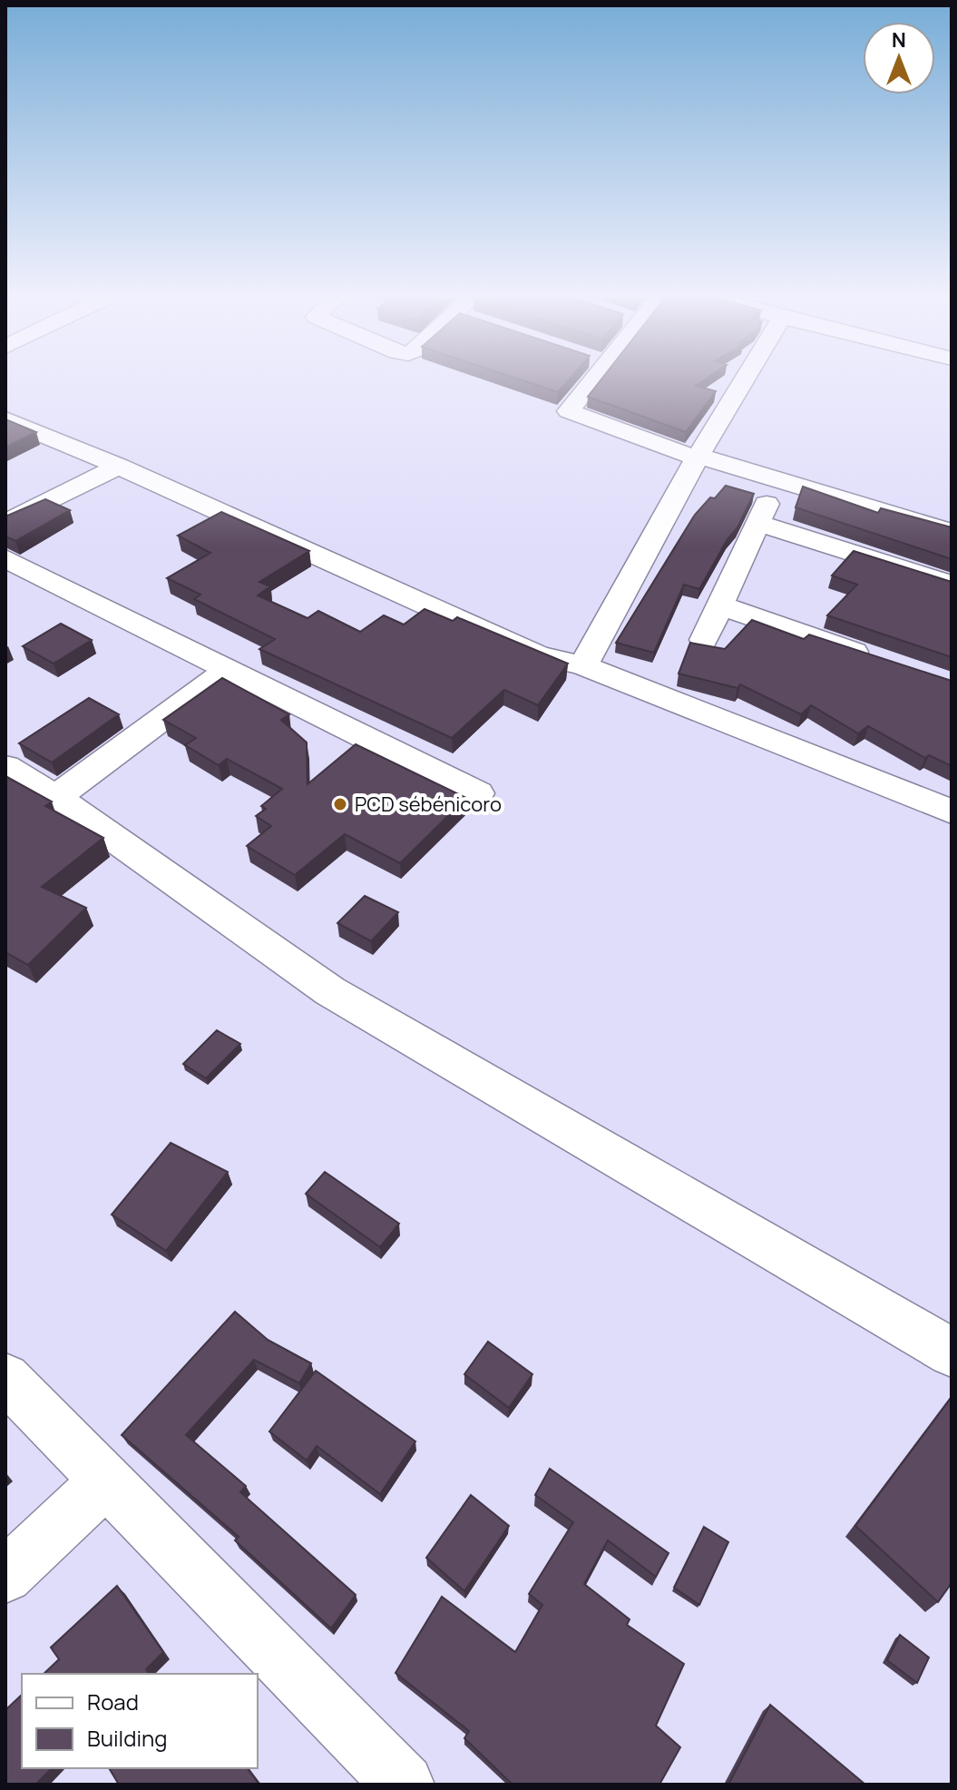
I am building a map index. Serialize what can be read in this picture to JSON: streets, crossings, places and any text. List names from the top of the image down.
{
  "places": ["PCD sébénicoro"],
  "legend": ["Road", "Building"],
  "north": "top"
}
